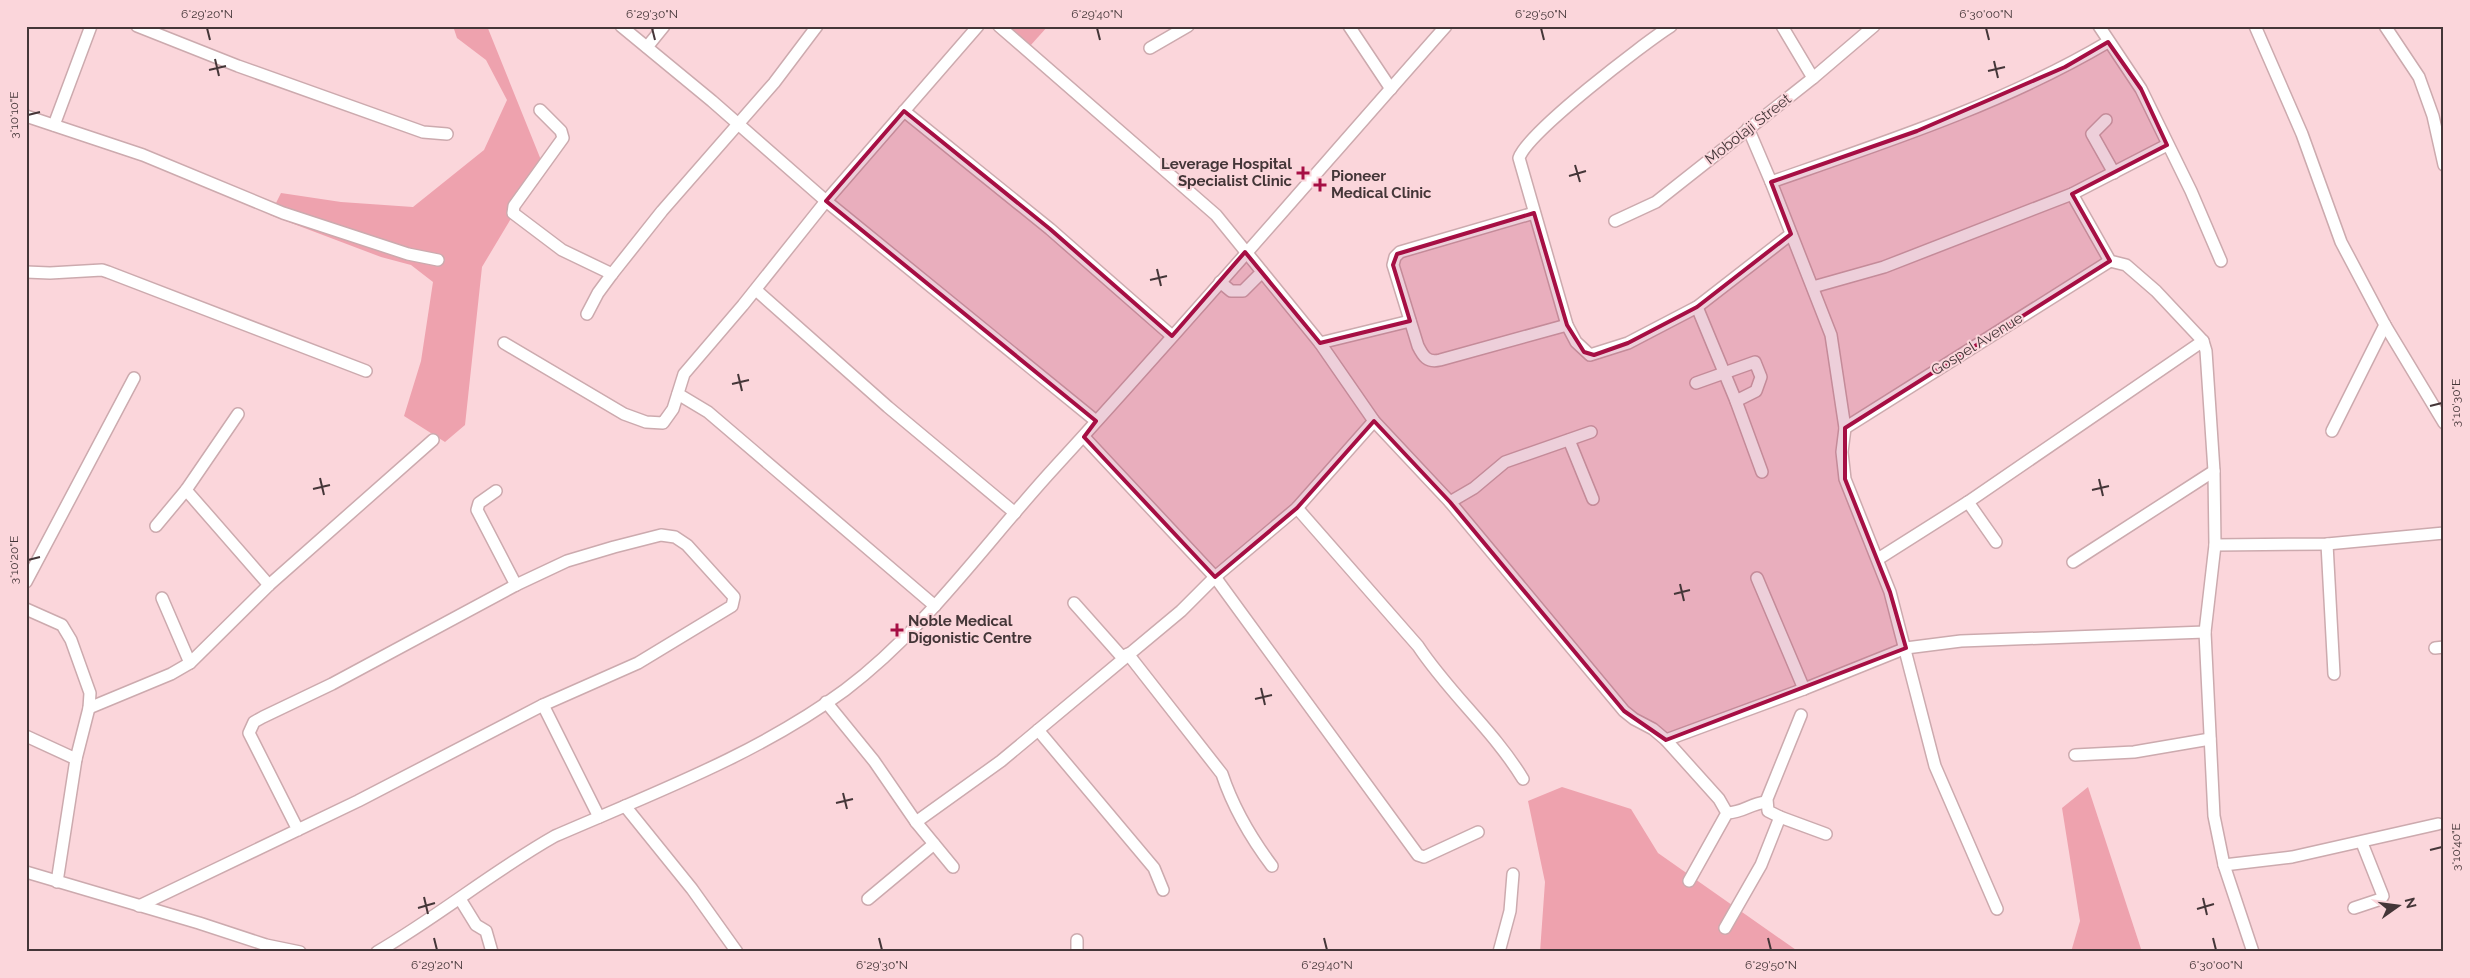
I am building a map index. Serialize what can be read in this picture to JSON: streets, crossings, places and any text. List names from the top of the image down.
{
  "streets": {
    "street": ["Mobolaji Street", "Gospel Avenue"]
  },
  "places": {
    "health": ["Leverage Hospital Specialist Clinic", "Pioneer Medical Clinic", "Noble Medical Digonistic Centre"]
  },
  "north": "right",
  "coordinates": [
    "6°29'20\"N",
    "6°29'30\"N",
    "6°29'40\"N",
    "6°29'50\"N",
    "6°30'00\"N",
    "3°10'10\"E",
    "3°10'30\"E",
    "3°10'20\"E",
    "3°10'40\"E"
  ]
}
